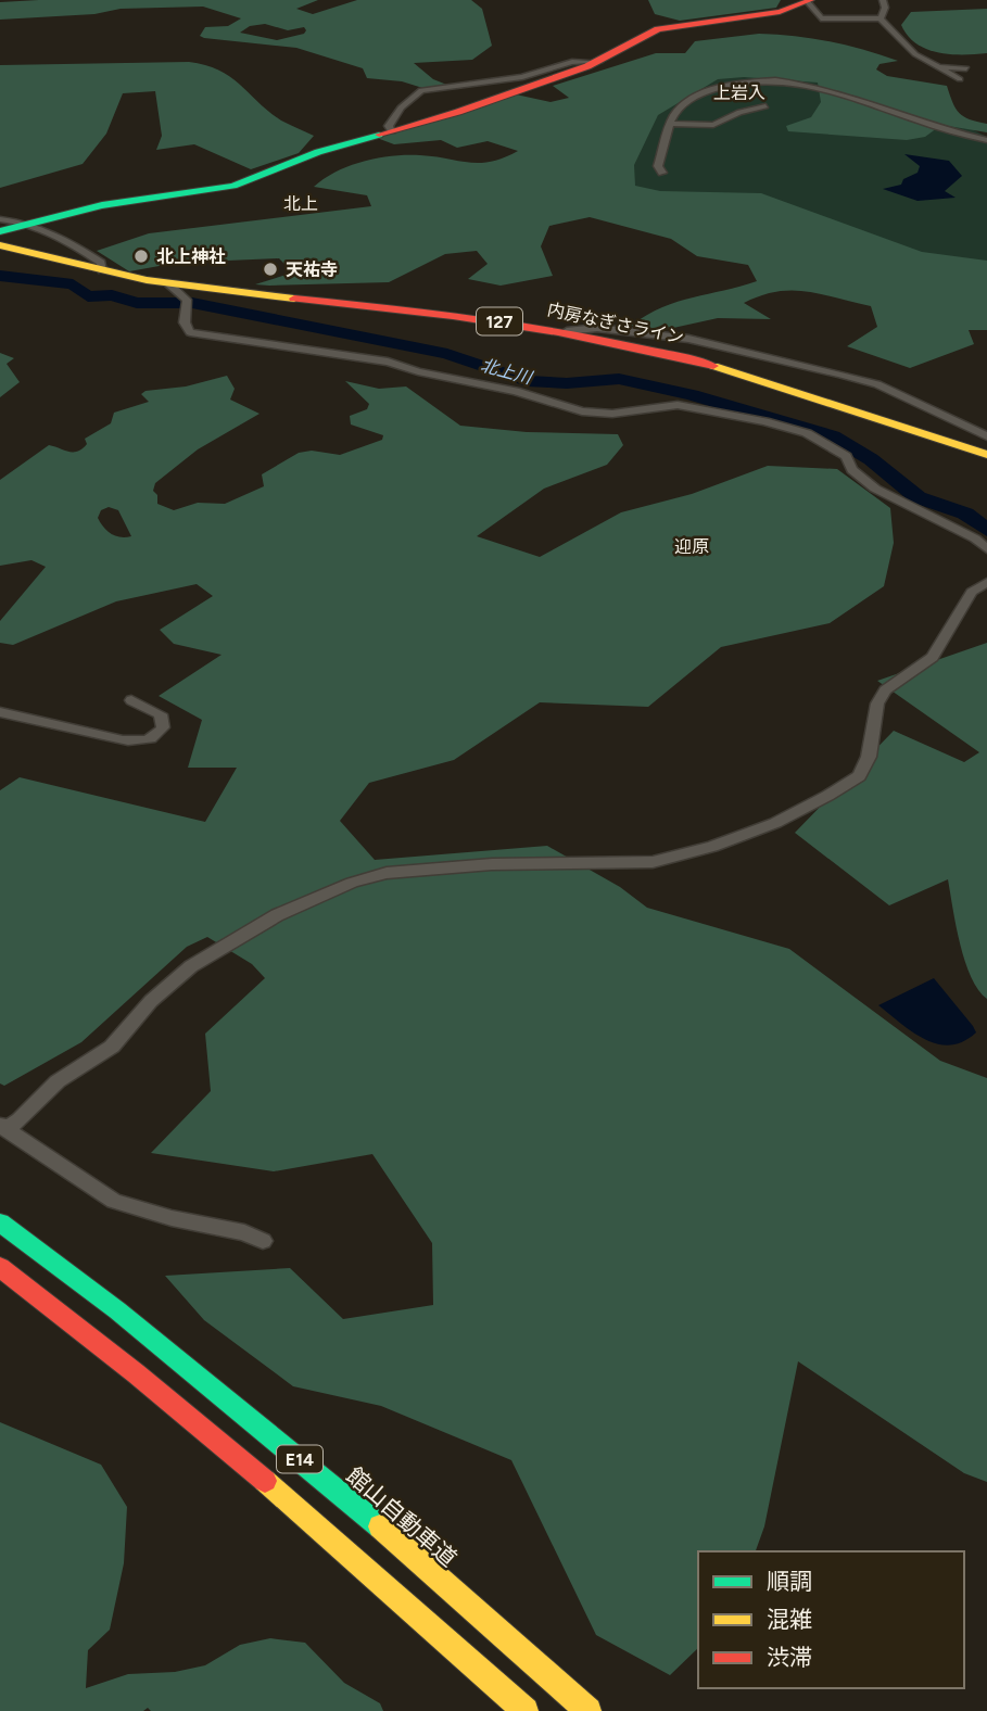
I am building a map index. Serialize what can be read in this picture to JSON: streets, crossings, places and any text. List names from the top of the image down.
{
  "streets": {
    "main road": [
      "127",
      "内房なぎさライン",
      "E14",
      "館山自動車道"
    ]
  },
  "districts": ["上岩入", "北上", "迎原"],
  "water": ["北上川"],
  "places": ["北上神社", "天祐寺"],
  "legend": ["順調", "混雑", "渋滞"]
}
